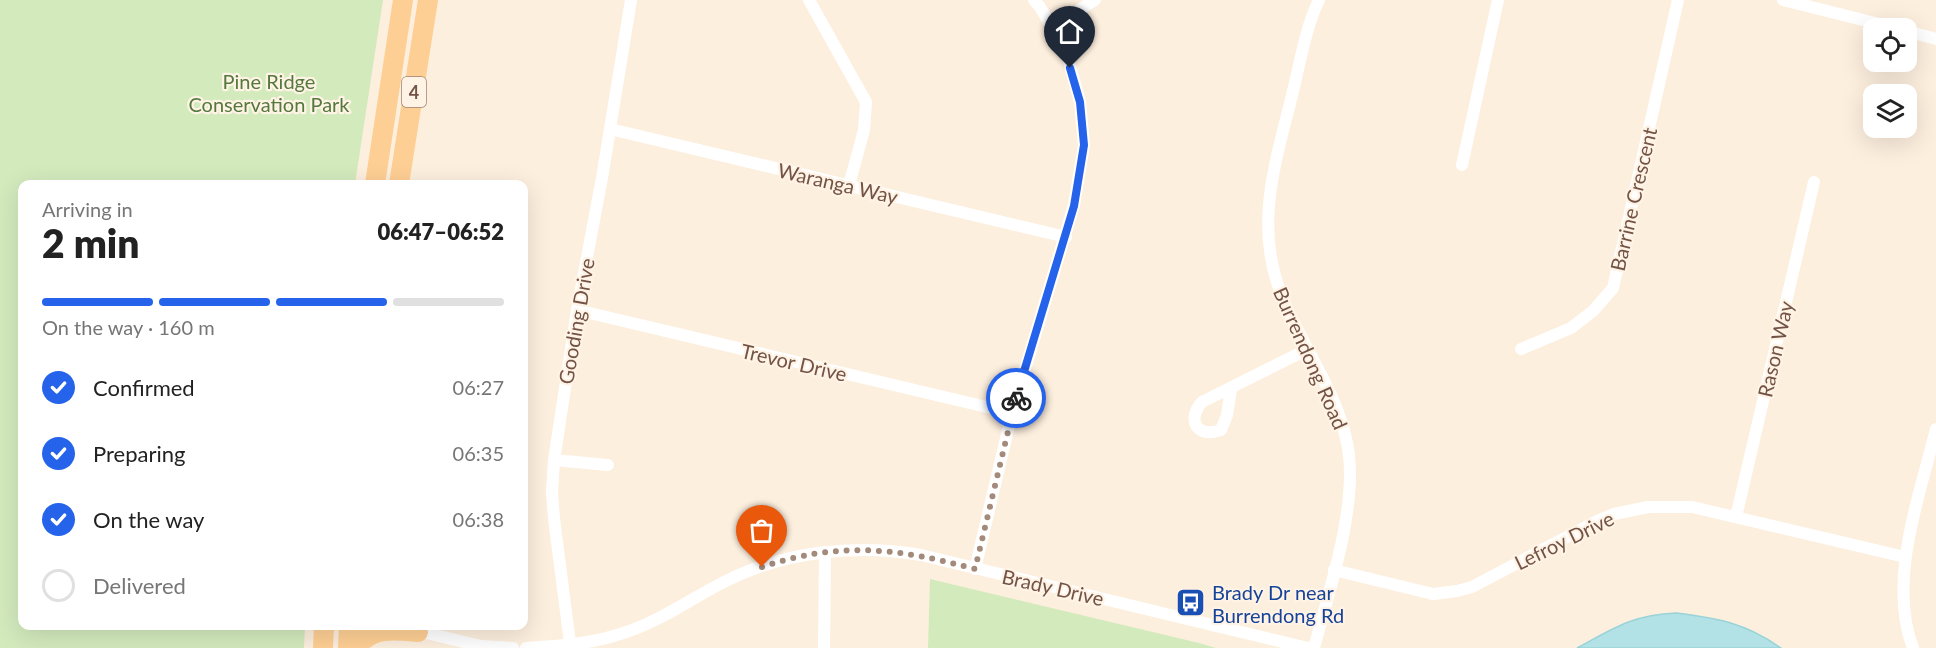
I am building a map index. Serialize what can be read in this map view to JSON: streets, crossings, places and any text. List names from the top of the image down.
{
  "streets": {
    "main road": ["4"],
    "street": [
      "Waranga Way",
      "Barrine Crescent",
      "Gooding Drive",
      "Rason Way",
      "Burrendong Road",
      "Trevor Drive",
      "Lefroy Drive",
      "Brady Drive"
    ]
  },
  "crossings": [
    ["Waranga Way", "Gooding Drive"],
    ["Gooding Drive", "Trevor Drive"],
    ["Gooding Drive", "Brady Drive"],
    ["Rason Way", "Lefroy Drive"],
    ["Burrendong Road", "Lefroy Drive"]
  ],
  "parks": ["Pine Ridge Conservation Park"],
  "places": {
    "bus stop": ["Brady Dr near Burrendong Rd"]
  },
  "page": {
    "heading": ["2 min", "Arriving in", "06:47–06:52"],
    "bar": "On the way · 160 m",
    "list": [
      ["Confirmed", "06:27"],
      ["Preparing", "06:35"],
      ["On the way", "06:38"],
      "Delivered"
    ]
  }
}
